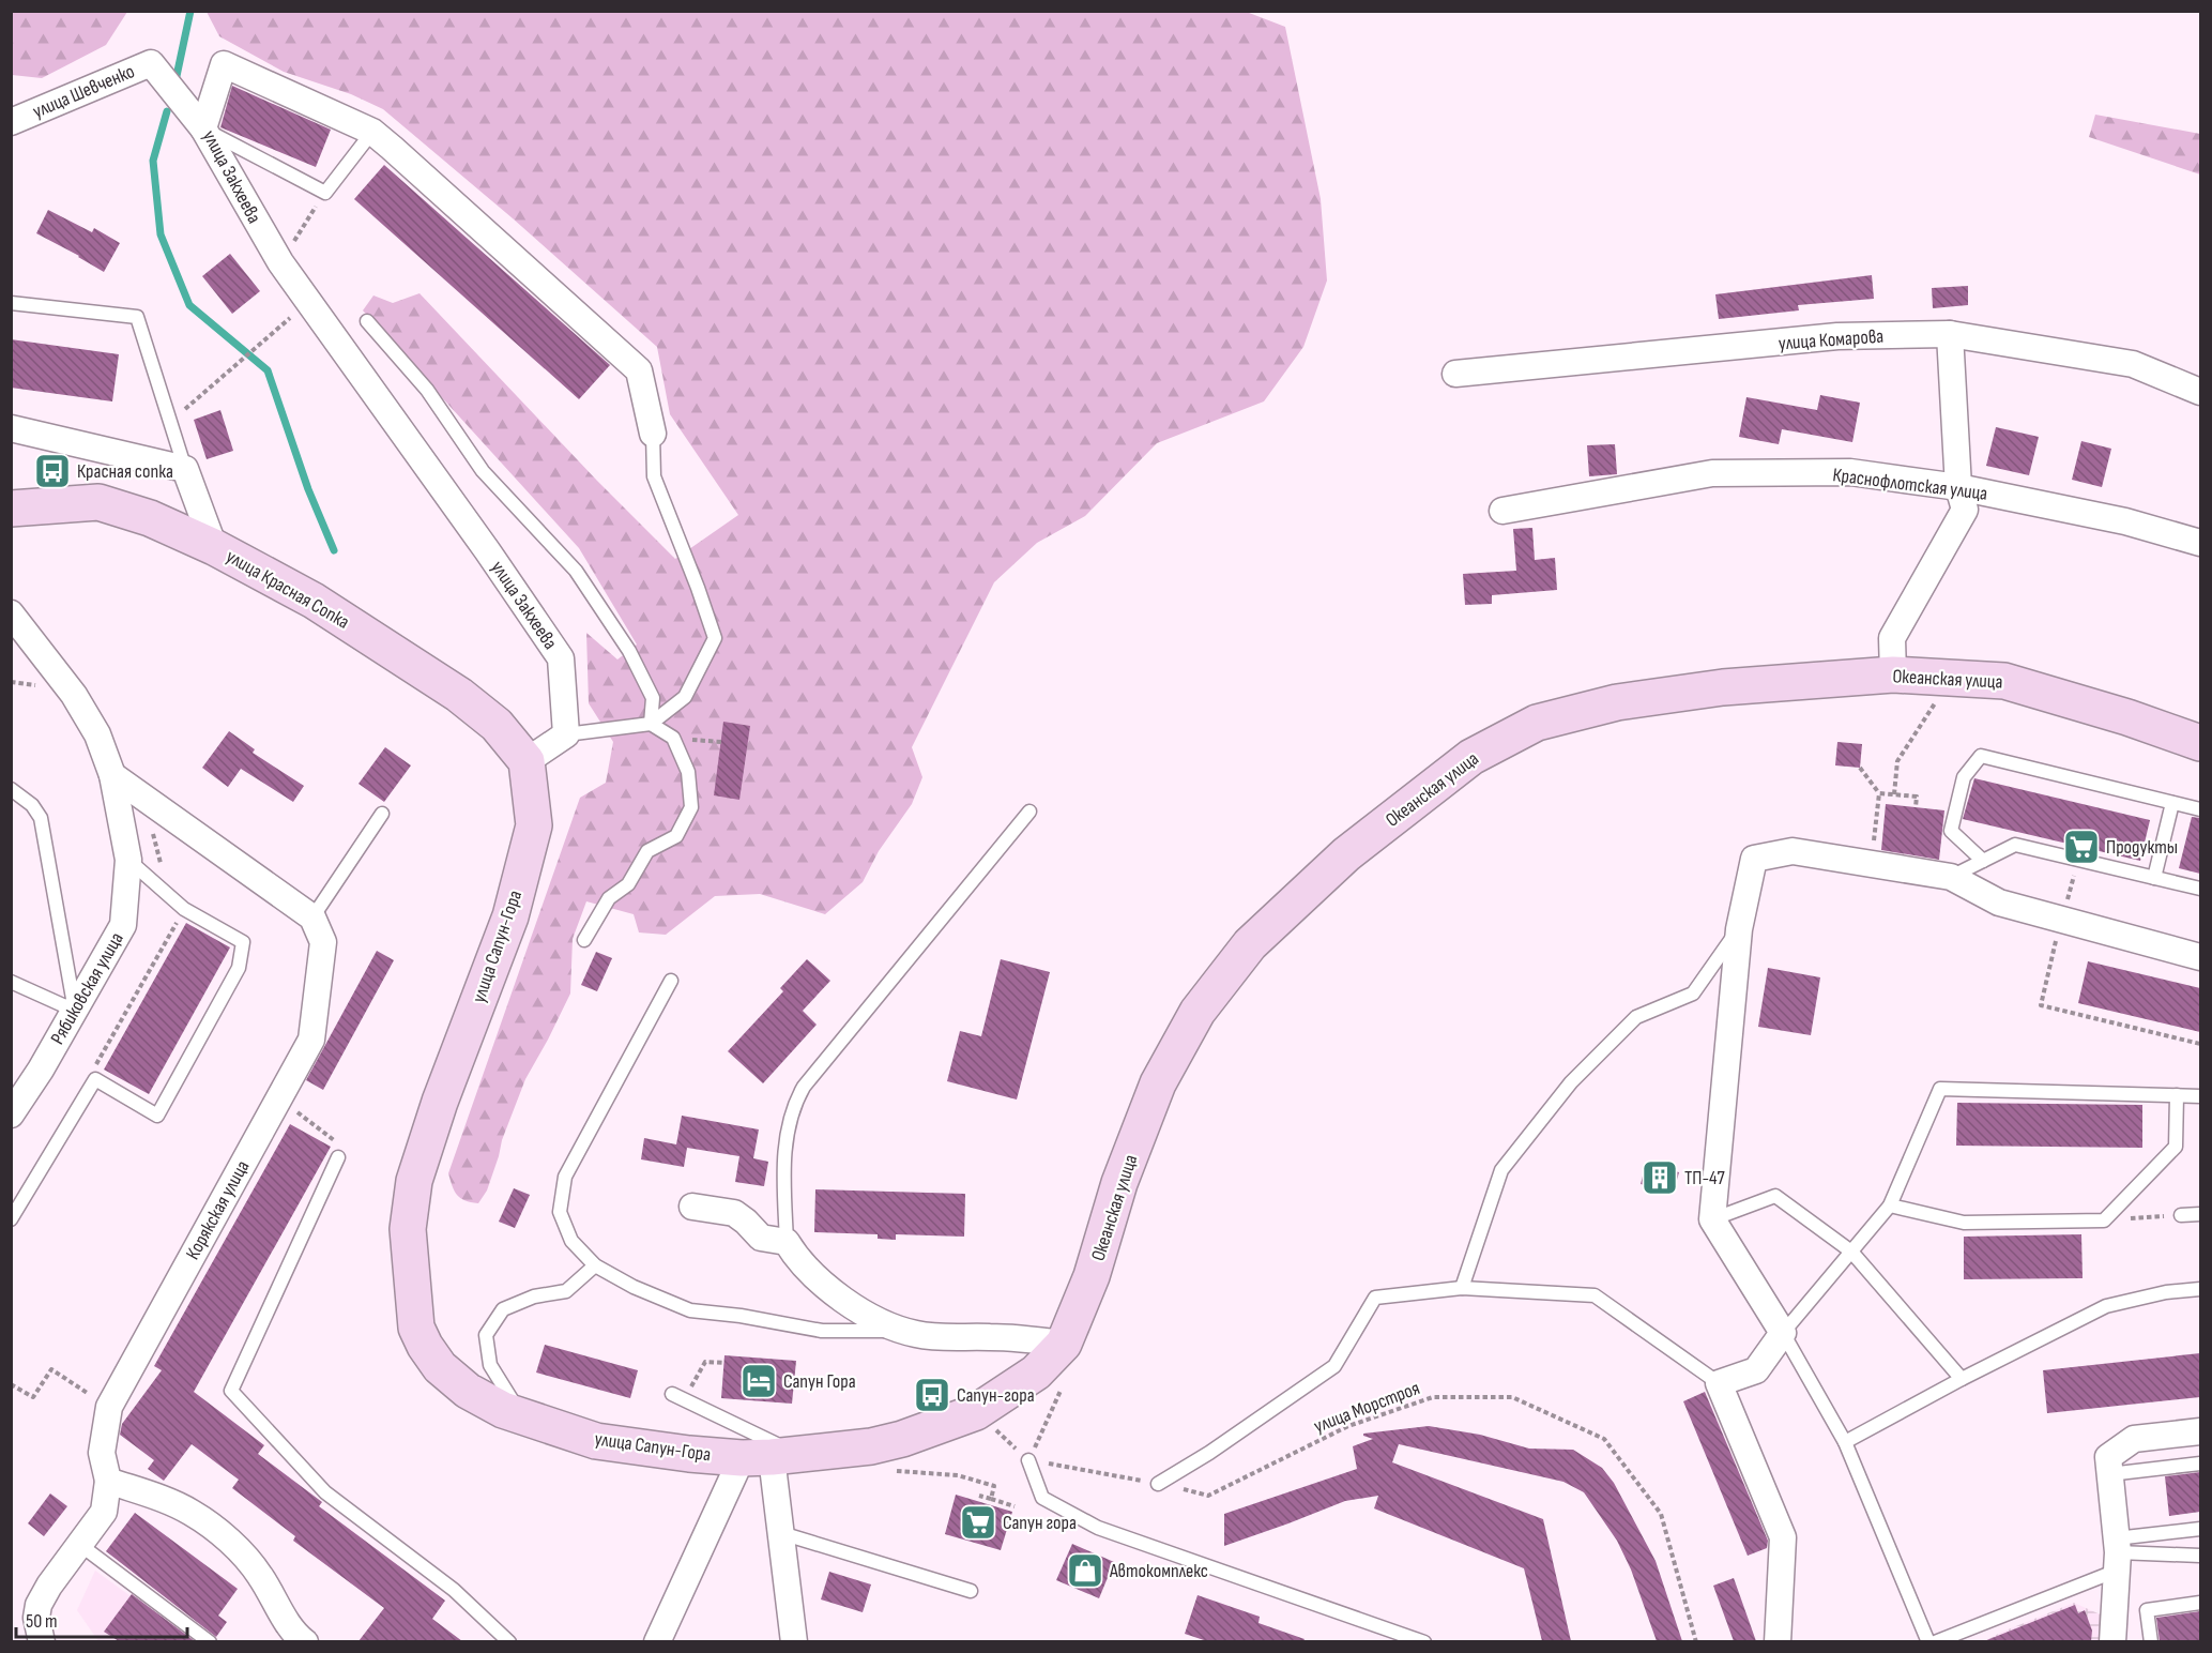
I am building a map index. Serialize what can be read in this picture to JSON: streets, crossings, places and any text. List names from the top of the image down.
{
  "streets": {
    "main road": ["улица Красная Сопка", "Океанская улица", "улица Сапун-Гора"],
    "street": [
      "улица Шевченко",
      "улица Закхеева",
      "улица Комарова",
      "Краснофлотская улица",
      "Рябиковская улица",
      "Корякская улица"
    ],
    "path": ["улица Морстроя"]
  },
  "crossings": [
    ["улица Шевченко", "улица Закхеева"],
    ["улица Красная Сопка", "улица Сапун-Гора"],
    ["Океанская улица", "улица Сапун-Гора"]
  ],
  "places": {
    "bus stop": ["Красная сопка", "Сапун-гора"],
    "supermarket": ["Продукты", "Сапун гора"],
    "building": ["ТП-47"],
    "hotel": ["Сапун Гора"],
    "shop": ["Автокомплекс"]
  },
  "scale_bar": "50 m"
}
